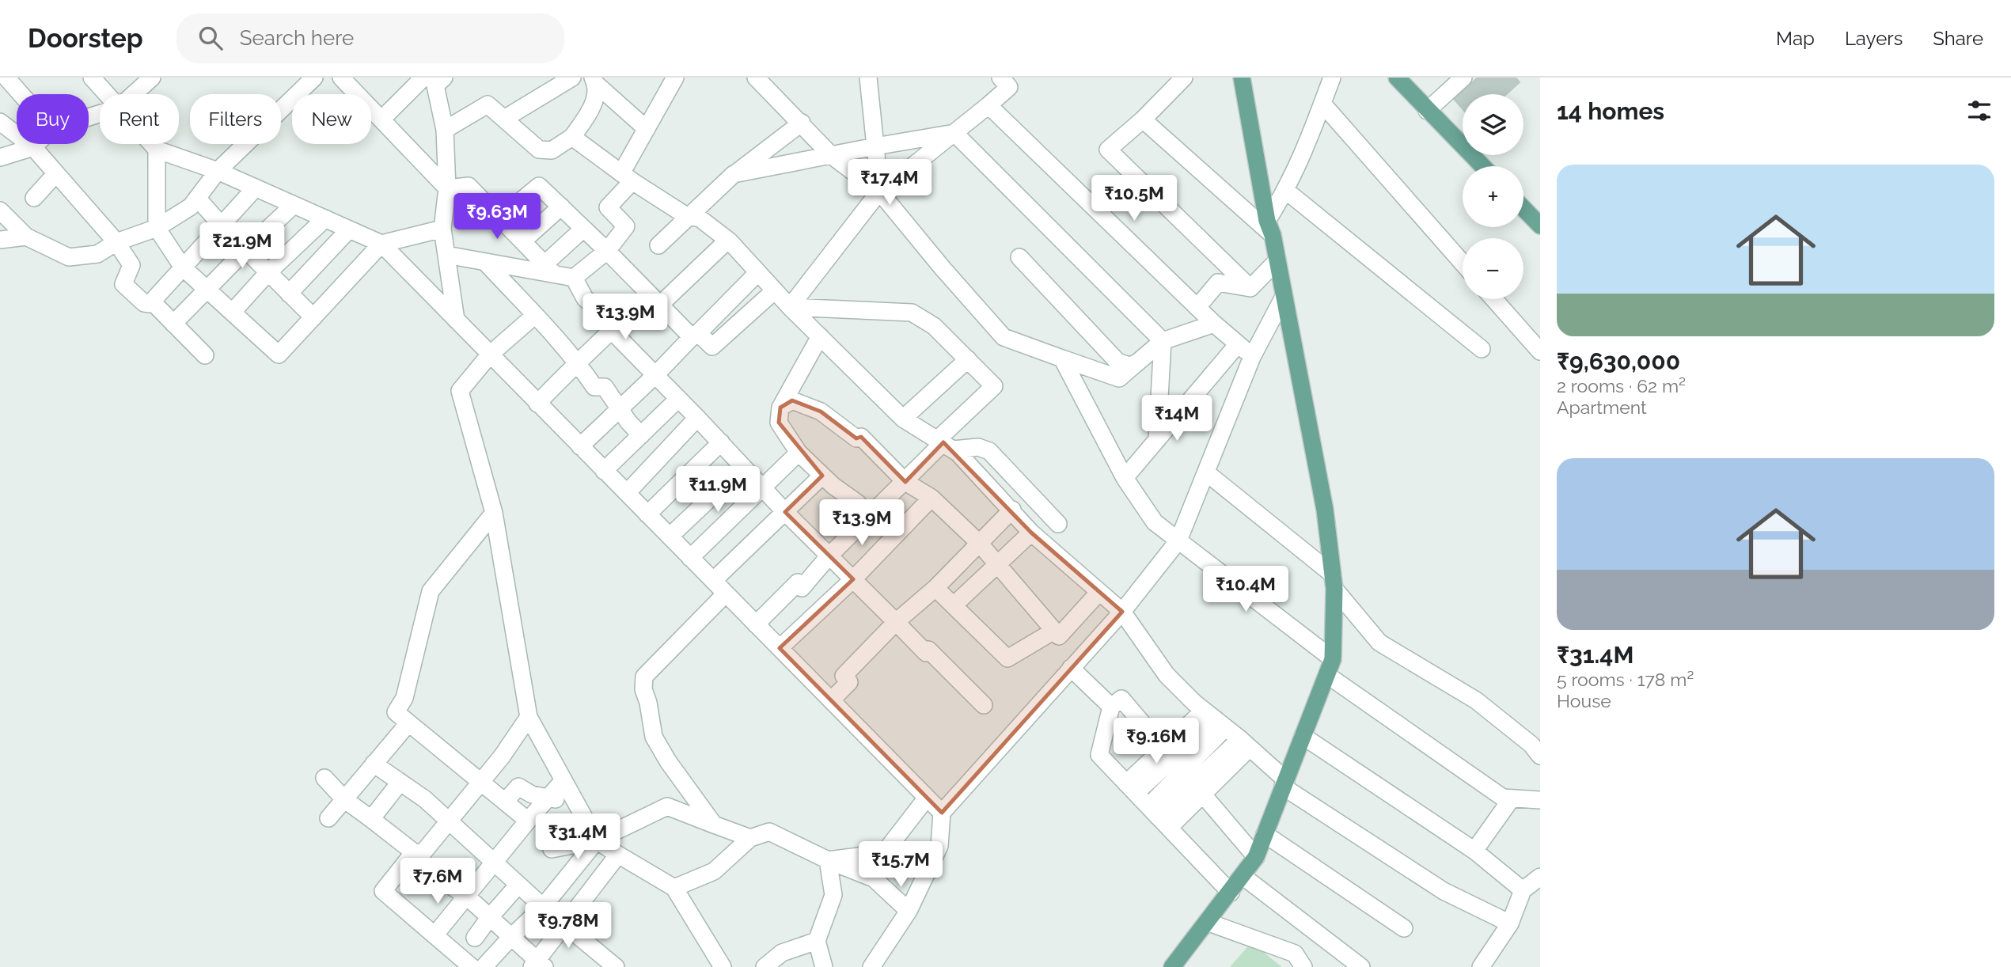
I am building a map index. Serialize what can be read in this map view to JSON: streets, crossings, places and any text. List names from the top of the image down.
{
  "page": {
    "header": "Doorstep",
    "search": "Search here",
    "nav": ["Map", "Layers", "Share"],
    "heading": "14 homes",
    "map_buttons": ["+", "−"],
    "chip": [
      "Buy",
      "Rent",
      "Filters",
      "New"
    ],
    "list": [
      {
        "name": "₹9,630,000",
        "note": "2 rooms · 62 m² · Apartment"
      },
      {
        "name": "₹31.4M",
        "note": "5 rooms · 178 m² · House"
      }
    ],
    "price": [
      "₹17.4M",
      "₹10.5M",
      "₹9.63M",
      "₹21.9M",
      "₹13.9M",
      "₹14M",
      "₹11.9M",
      "₹13.9M",
      "₹10.4M",
      "₹9.16M",
      "₹31.4M",
      "₹15.7M",
      "₹7.6M",
      "₹9.78M"
    ]
  }
}
